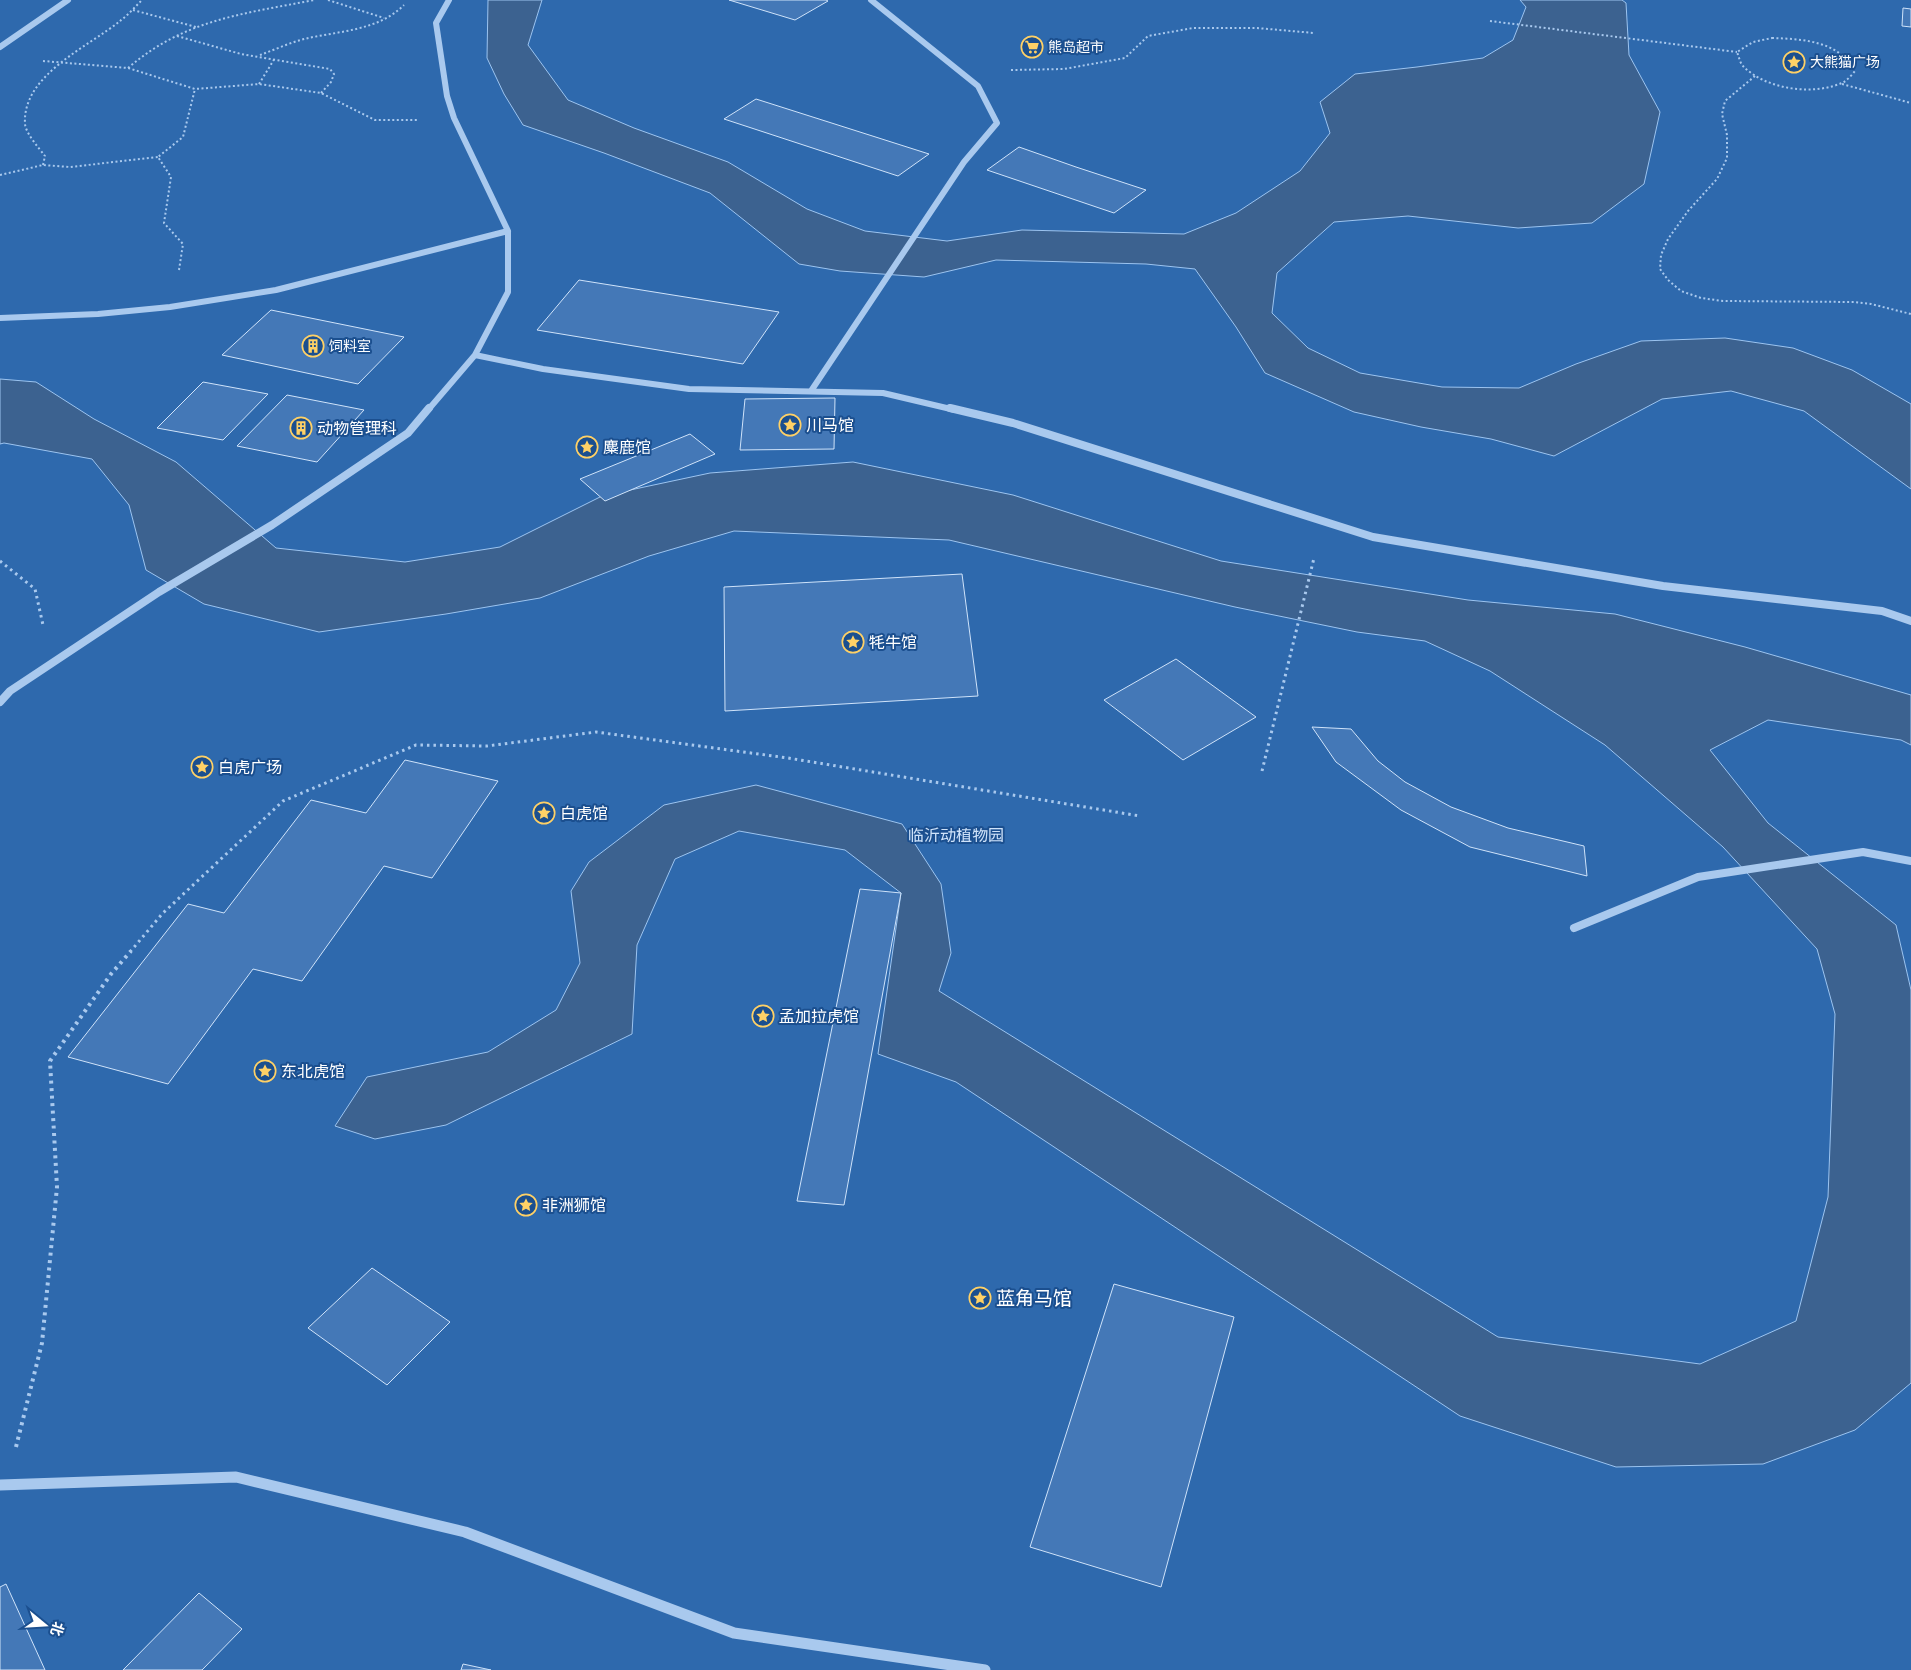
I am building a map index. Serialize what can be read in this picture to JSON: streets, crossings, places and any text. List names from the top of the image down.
{
  "parks": ["临沂动植物园"],
  "places": {
    "supermarket": ["熊岛超市"],
    "place": [
      "大熊猫广场",
      "川马馆",
      "麋鹿馆",
      "牦牛馆",
      "白虎广场",
      "白虎馆",
      "孟加拉虎馆",
      "东北虎馆",
      "非洲狮馆",
      "蓝角马馆"
    ],
    "building": ["饲料室", "动物管理科"]
  },
  "north": "right"
}
